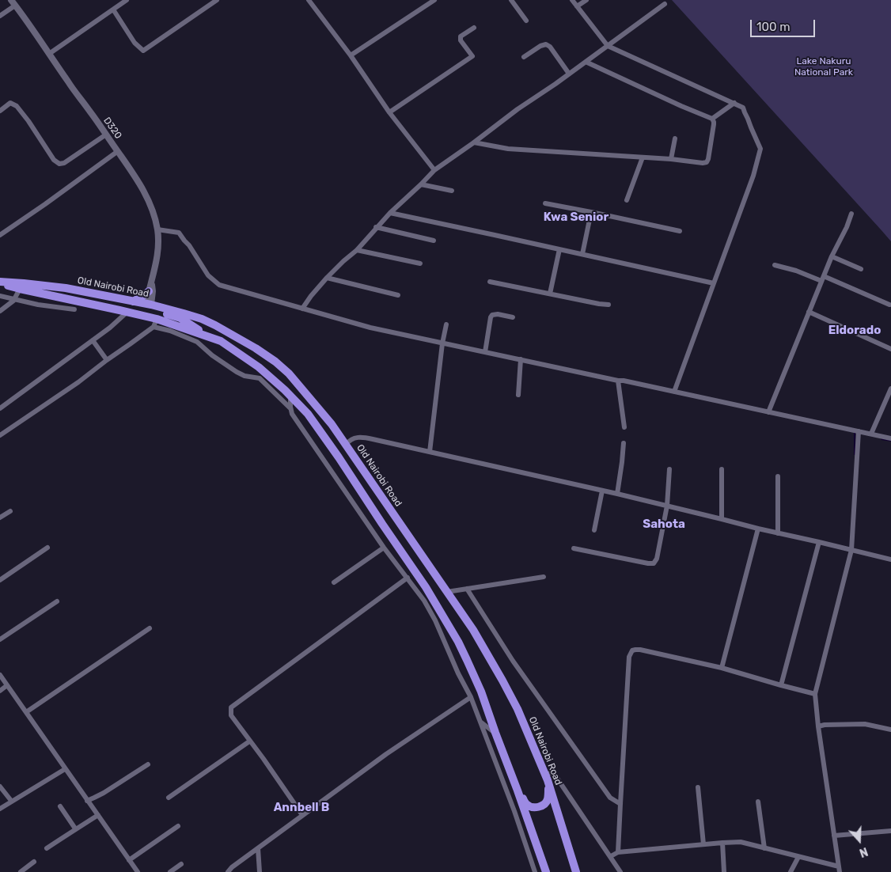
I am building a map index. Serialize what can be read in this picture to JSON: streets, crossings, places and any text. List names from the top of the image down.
{
  "streets": {
    "highway": ["Old Nairobi Road"],
    "street": ["D320"]
  },
  "crossings": [
    ["D320", "Old Nairobi Road"]
  ],
  "districts": [
    "Kwa Senior",
    "Eldorado",
    "Sahota",
    "Annbell B"
  ],
  "parks": ["Lake Nakuru National Park"],
  "scale_bar": "100 m",
  "north": "bottom"
}
